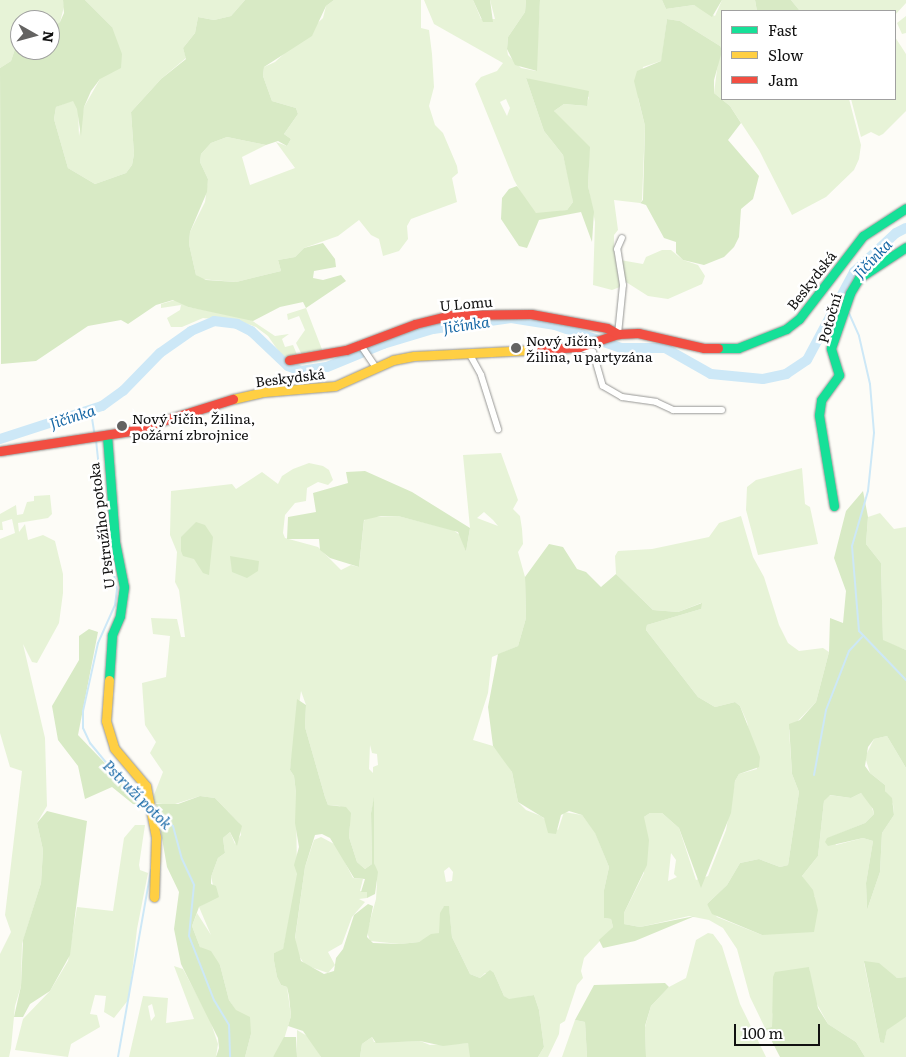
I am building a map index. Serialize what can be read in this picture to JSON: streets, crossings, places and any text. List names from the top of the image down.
{
  "streets": {
    "street": [
      "Beskydská",
      "U Lomu",
      "Potoční",
      "U Pstružího potoka"
    ]
  },
  "crossings": [
    ["Beskydská", "U Lomu"],
    ["Beskydská", "U Pstružího potoka"]
  ],
  "water": ["Jičínka", "Pstruží potok"],
  "places": ["Nový Jičín, Žilina, u partyzána", "Nový Jičín, Žilina, požární zbrojnice"],
  "legend": ["Fast", "Slow", "Jam"],
  "scale_bar": "100 m",
  "north": "right"
}
